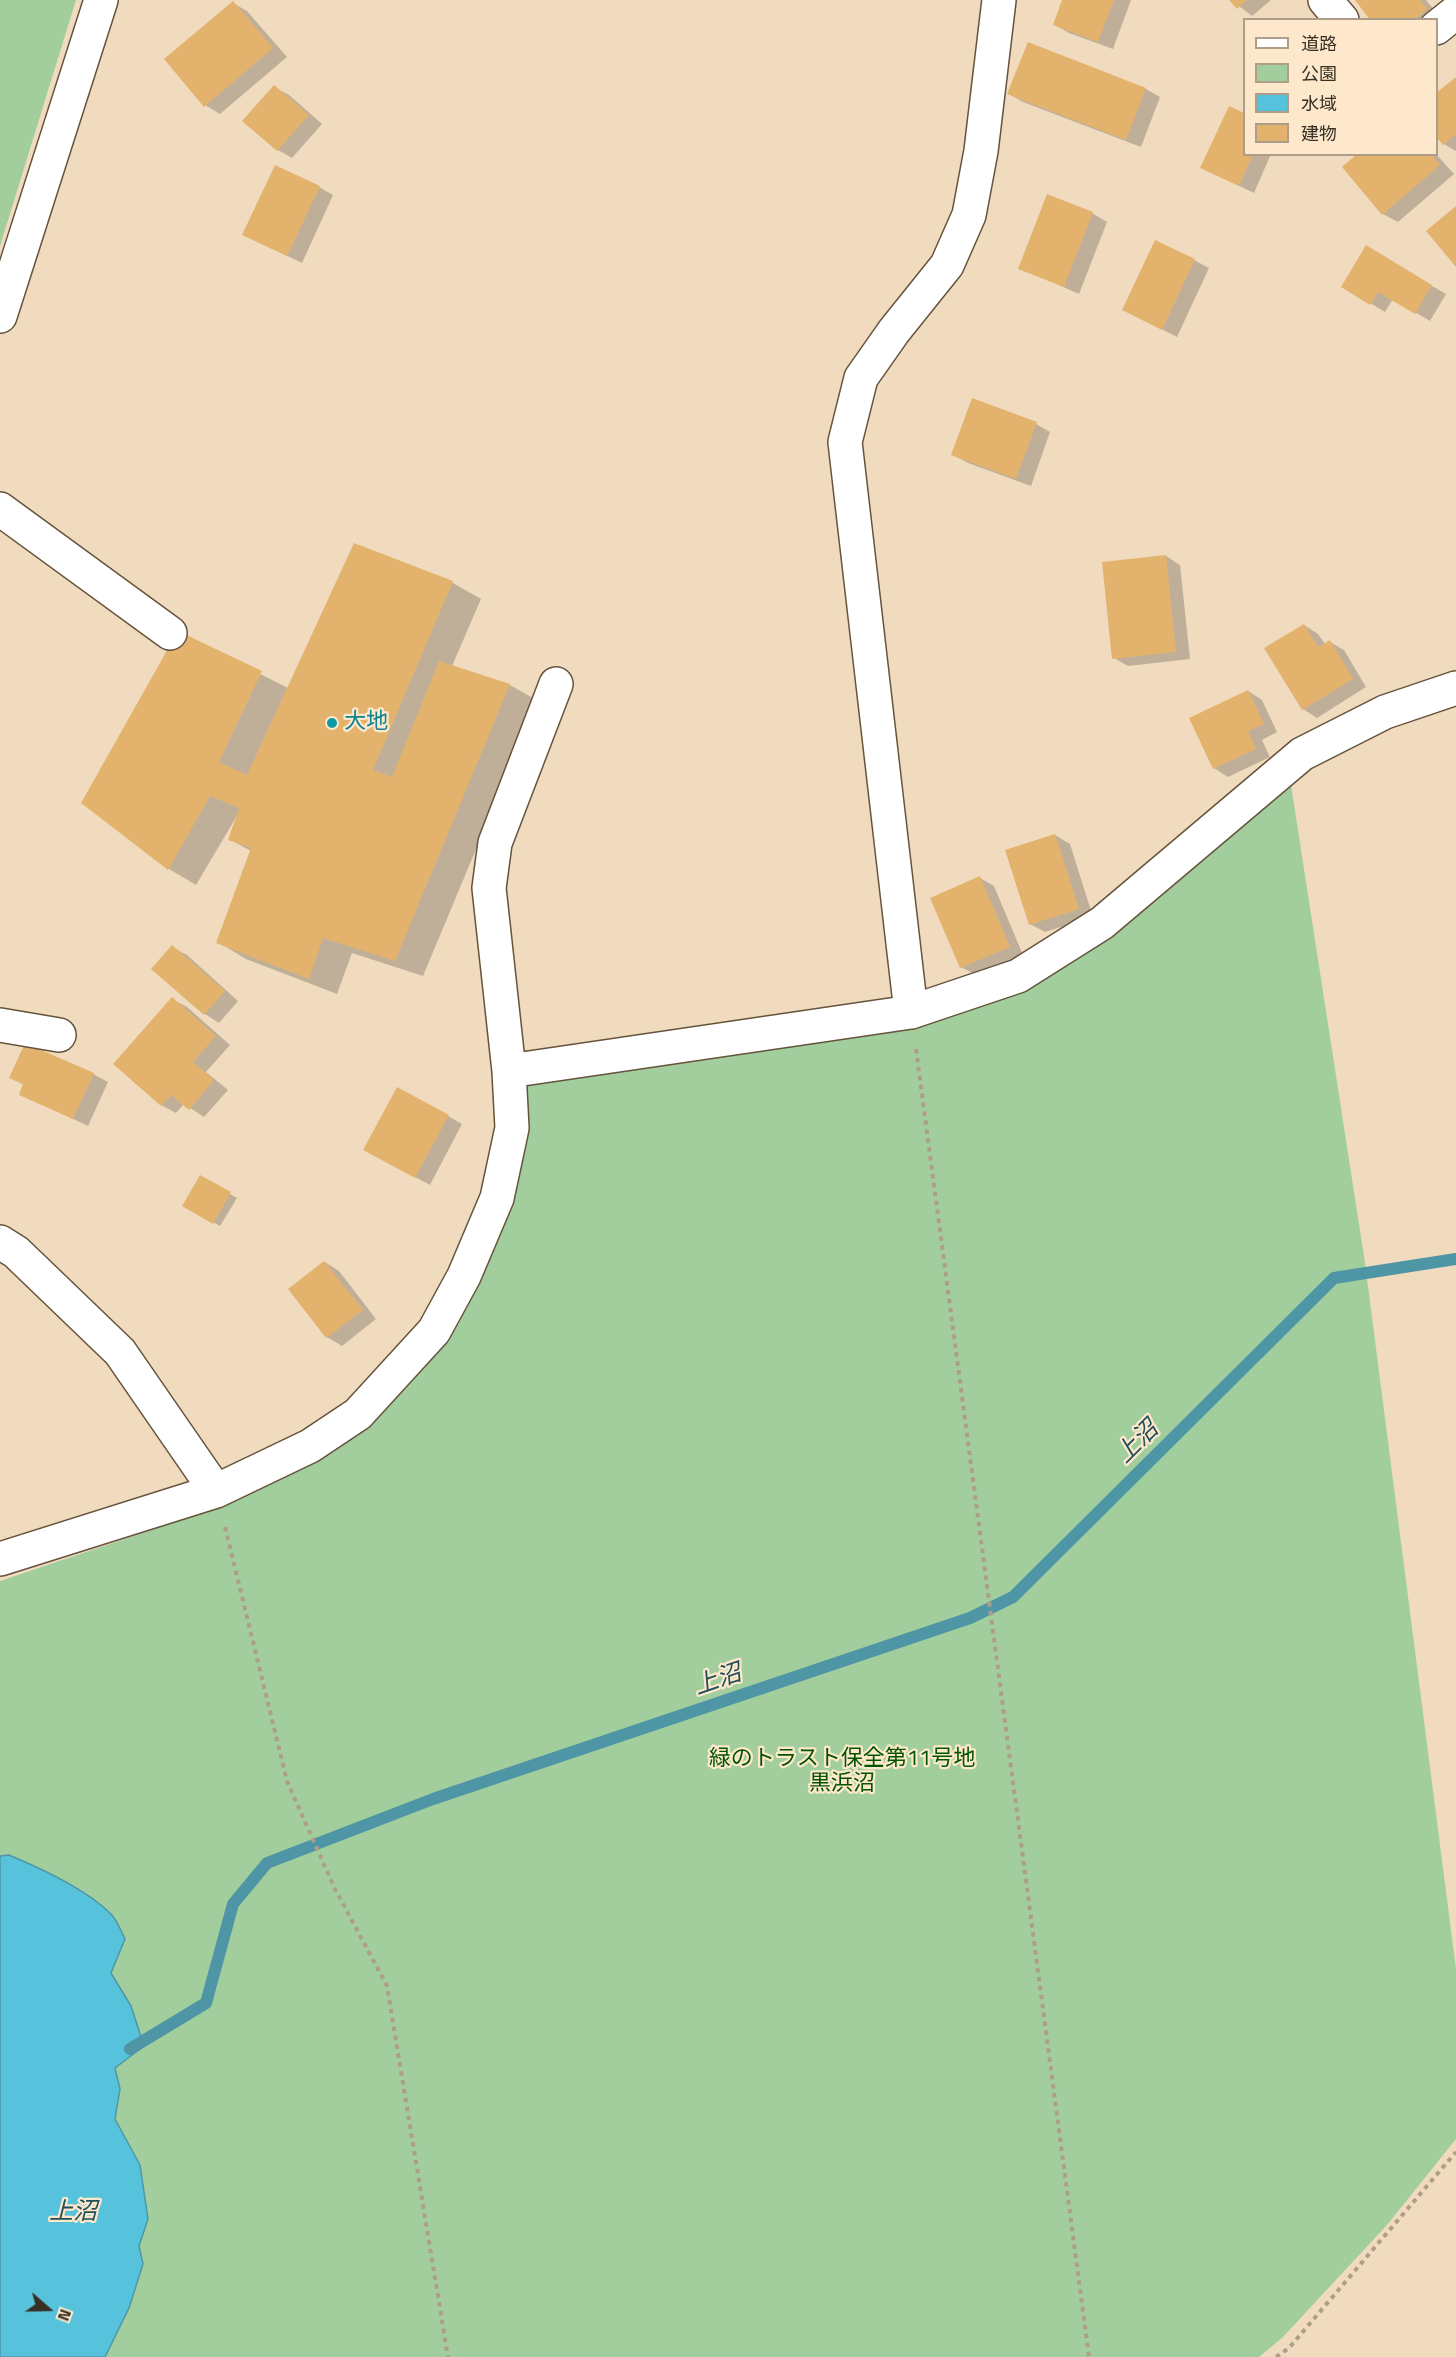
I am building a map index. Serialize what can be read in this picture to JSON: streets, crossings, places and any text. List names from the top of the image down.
{
  "water": ["上沼"],
  "parks": ["緑のトラスト保全第11号地 黒浜沼"],
  "places": ["大地"],
  "legend": [
    "道路",
    "公園",
    "水域",
    "建物"
  ],
  "north": "right"
}
